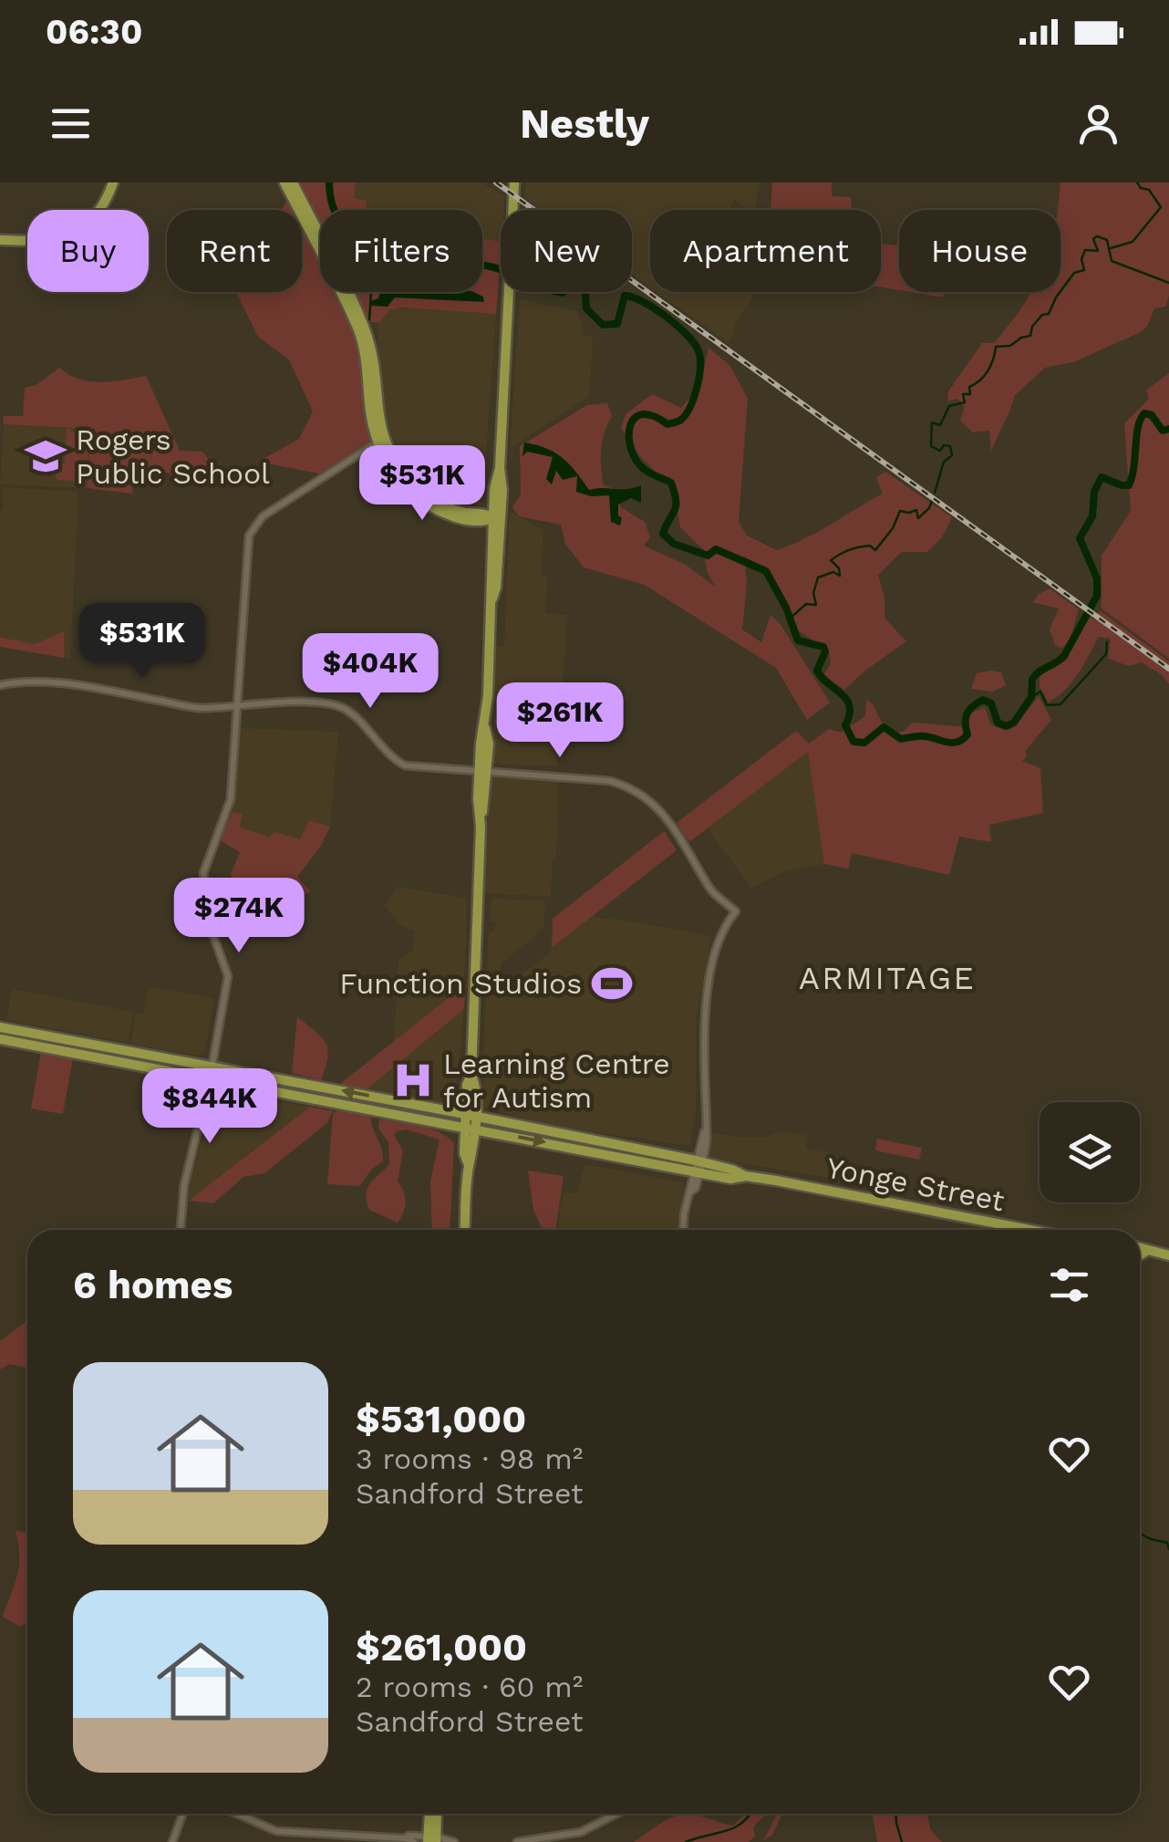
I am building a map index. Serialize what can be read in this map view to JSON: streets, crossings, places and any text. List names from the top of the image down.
{
  "streets": {
    "main road": ["Yonge Street"]
  },
  "districts": ["ARMITAGE"],
  "places": {
    "school or university": ["Rogers Public School"],
    "sports": ["Function Studios"],
    "hospital": ["Learning Centre for Autism"]
  },
  "page": {
    "status": "06:30",
    "header": "Nestly",
    "chip": [
      "Buy",
      "Rent",
      "Filters",
      "New",
      "Apartment",
      "House"
    ],
    "price": [
      "$531K",
      "$531K",
      "$404K",
      "$261K",
      "$274K",
      "$844K"
    ],
    "heading": "6 homes",
    "list": [
      {
        "name": "$531,000",
        "note": "3 rooms · 98 m² · Sandford Street"
      },
      {
        "name": "$261,000",
        "note": "2 rooms · 60 m² · Sandford Street"
      }
    ]
  }
}
